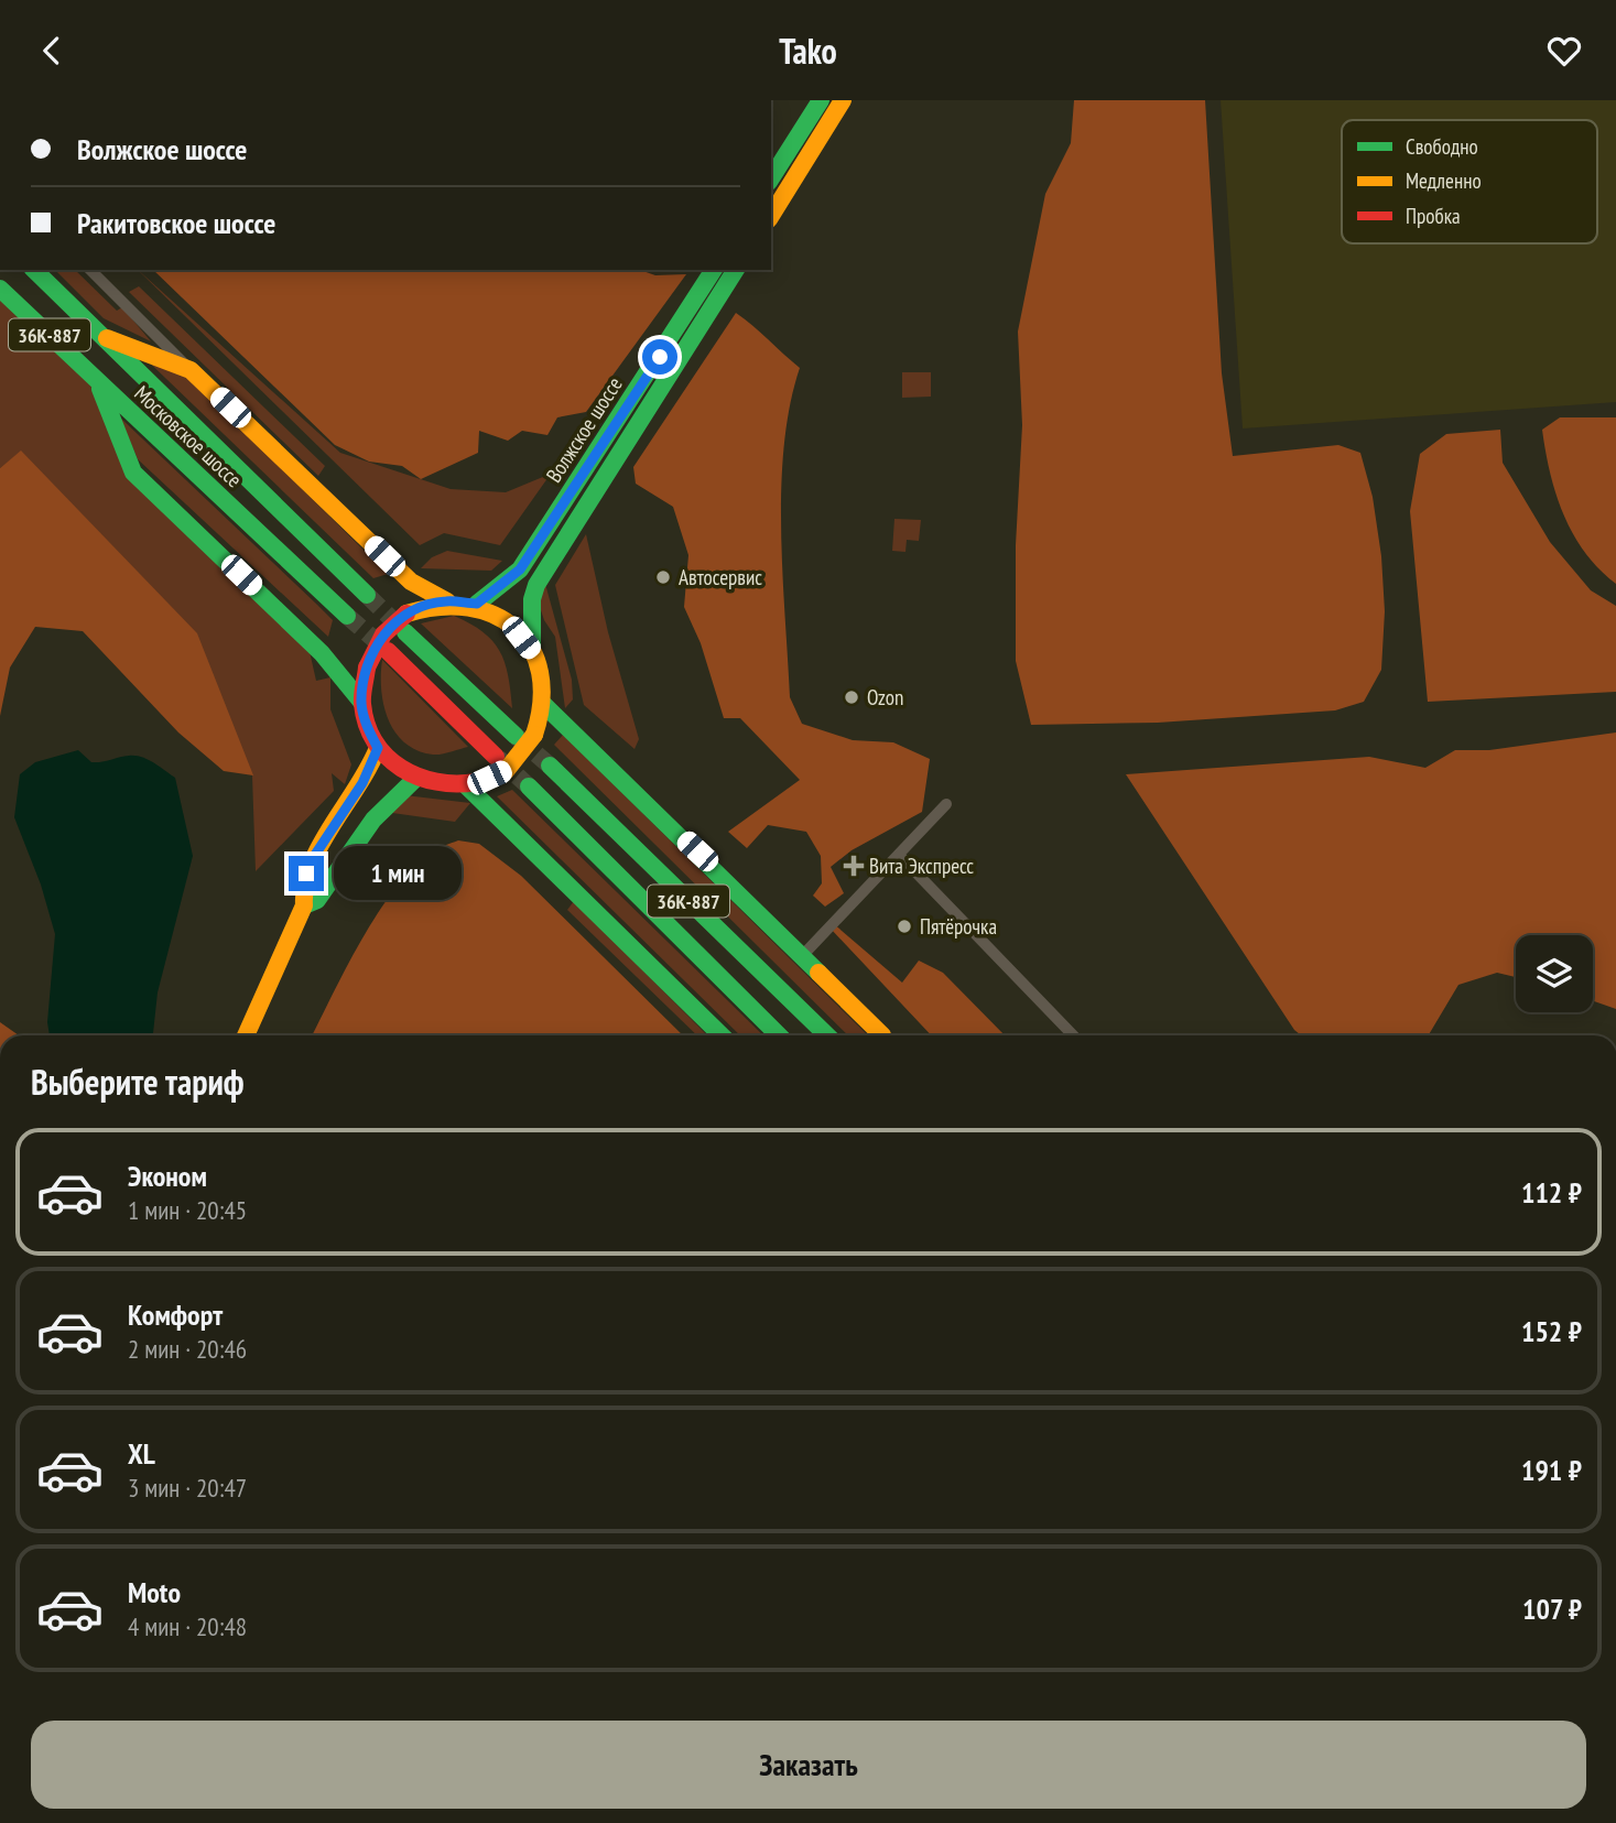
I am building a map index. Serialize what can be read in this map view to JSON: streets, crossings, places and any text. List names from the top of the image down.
{
  "streets": {
    "main road": ["36К-887", "Волжское шоссе", "Московское шоссе"]
  },
  "places": {
    "other": ["Автосервис", "Ozon", "Пятёрочка"],
    "health": ["Вита Экспресс"]
  },
  "legend": ["Свободно", "Медленно", "Пробка"],
  "page": {
    "header": "Tako",
    "banner": ["Волжское шоссе", "Ракитовское шоссе"],
    "bubble": "1 мин",
    "heading": "Выберите тариф",
    "list": [
      {
        "name": "Эконом",
        "note": "1 мин · 20:45",
        "value": "112 ₽"
      },
      {
        "name": "Комфорт",
        "note": "2 мин · 20:46",
        "value": "152 ₽"
      },
      {
        "name": "XL",
        "note": "3 мин · 20:47",
        "value": "191 ₽"
      },
      {
        "name": "Moto",
        "note": "4 мин · 20:48",
        "value": "107 ₽"
      }
    ],
    "buttons": "Заказать"
  }
}
